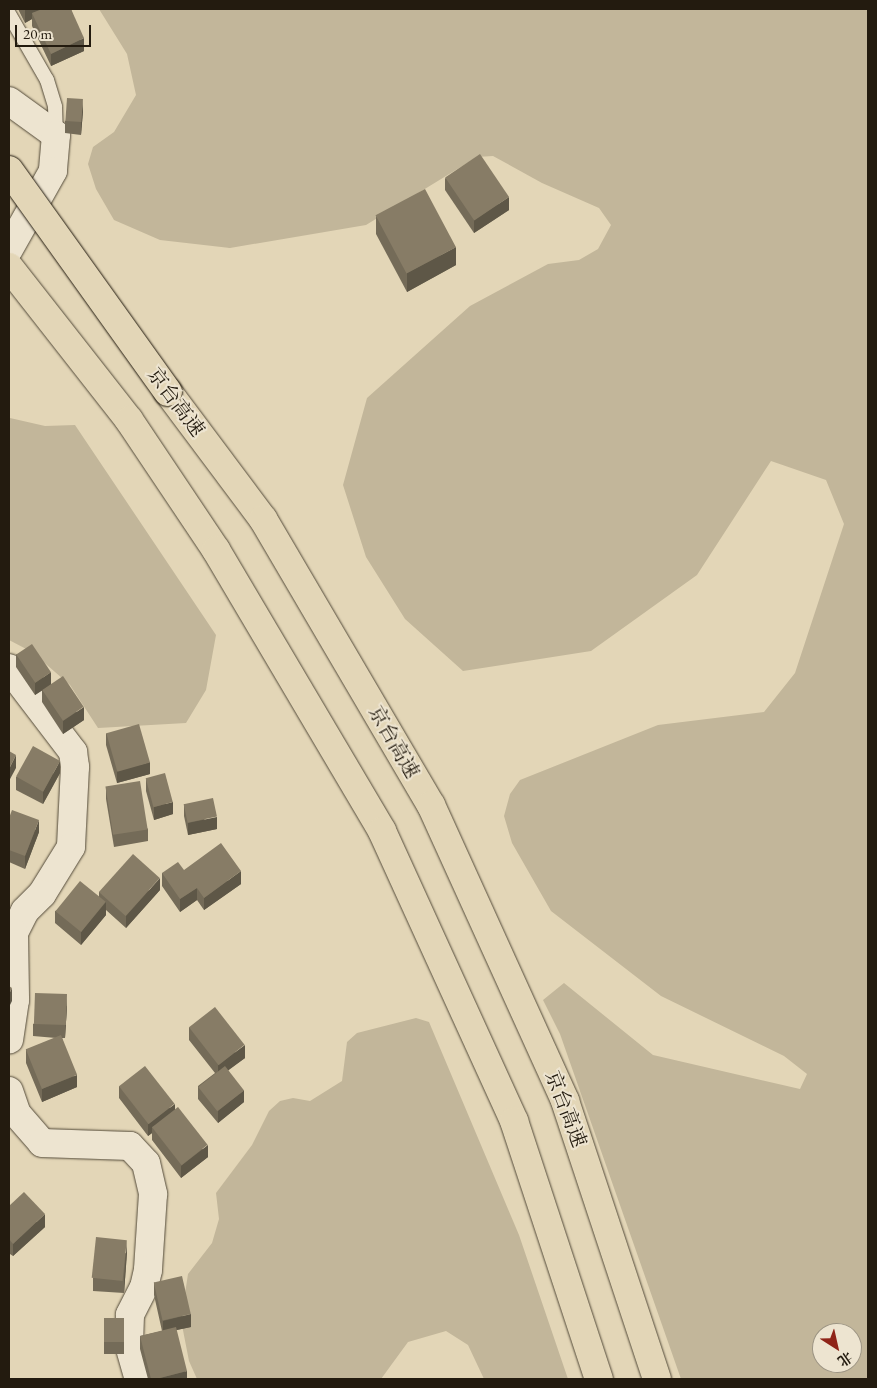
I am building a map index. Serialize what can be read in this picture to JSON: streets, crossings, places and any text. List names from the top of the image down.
{
  "streets": {
    "highway": ["京台高速"]
  },
  "scale_bar": "20 m",
  "north": "bottom right"
}
